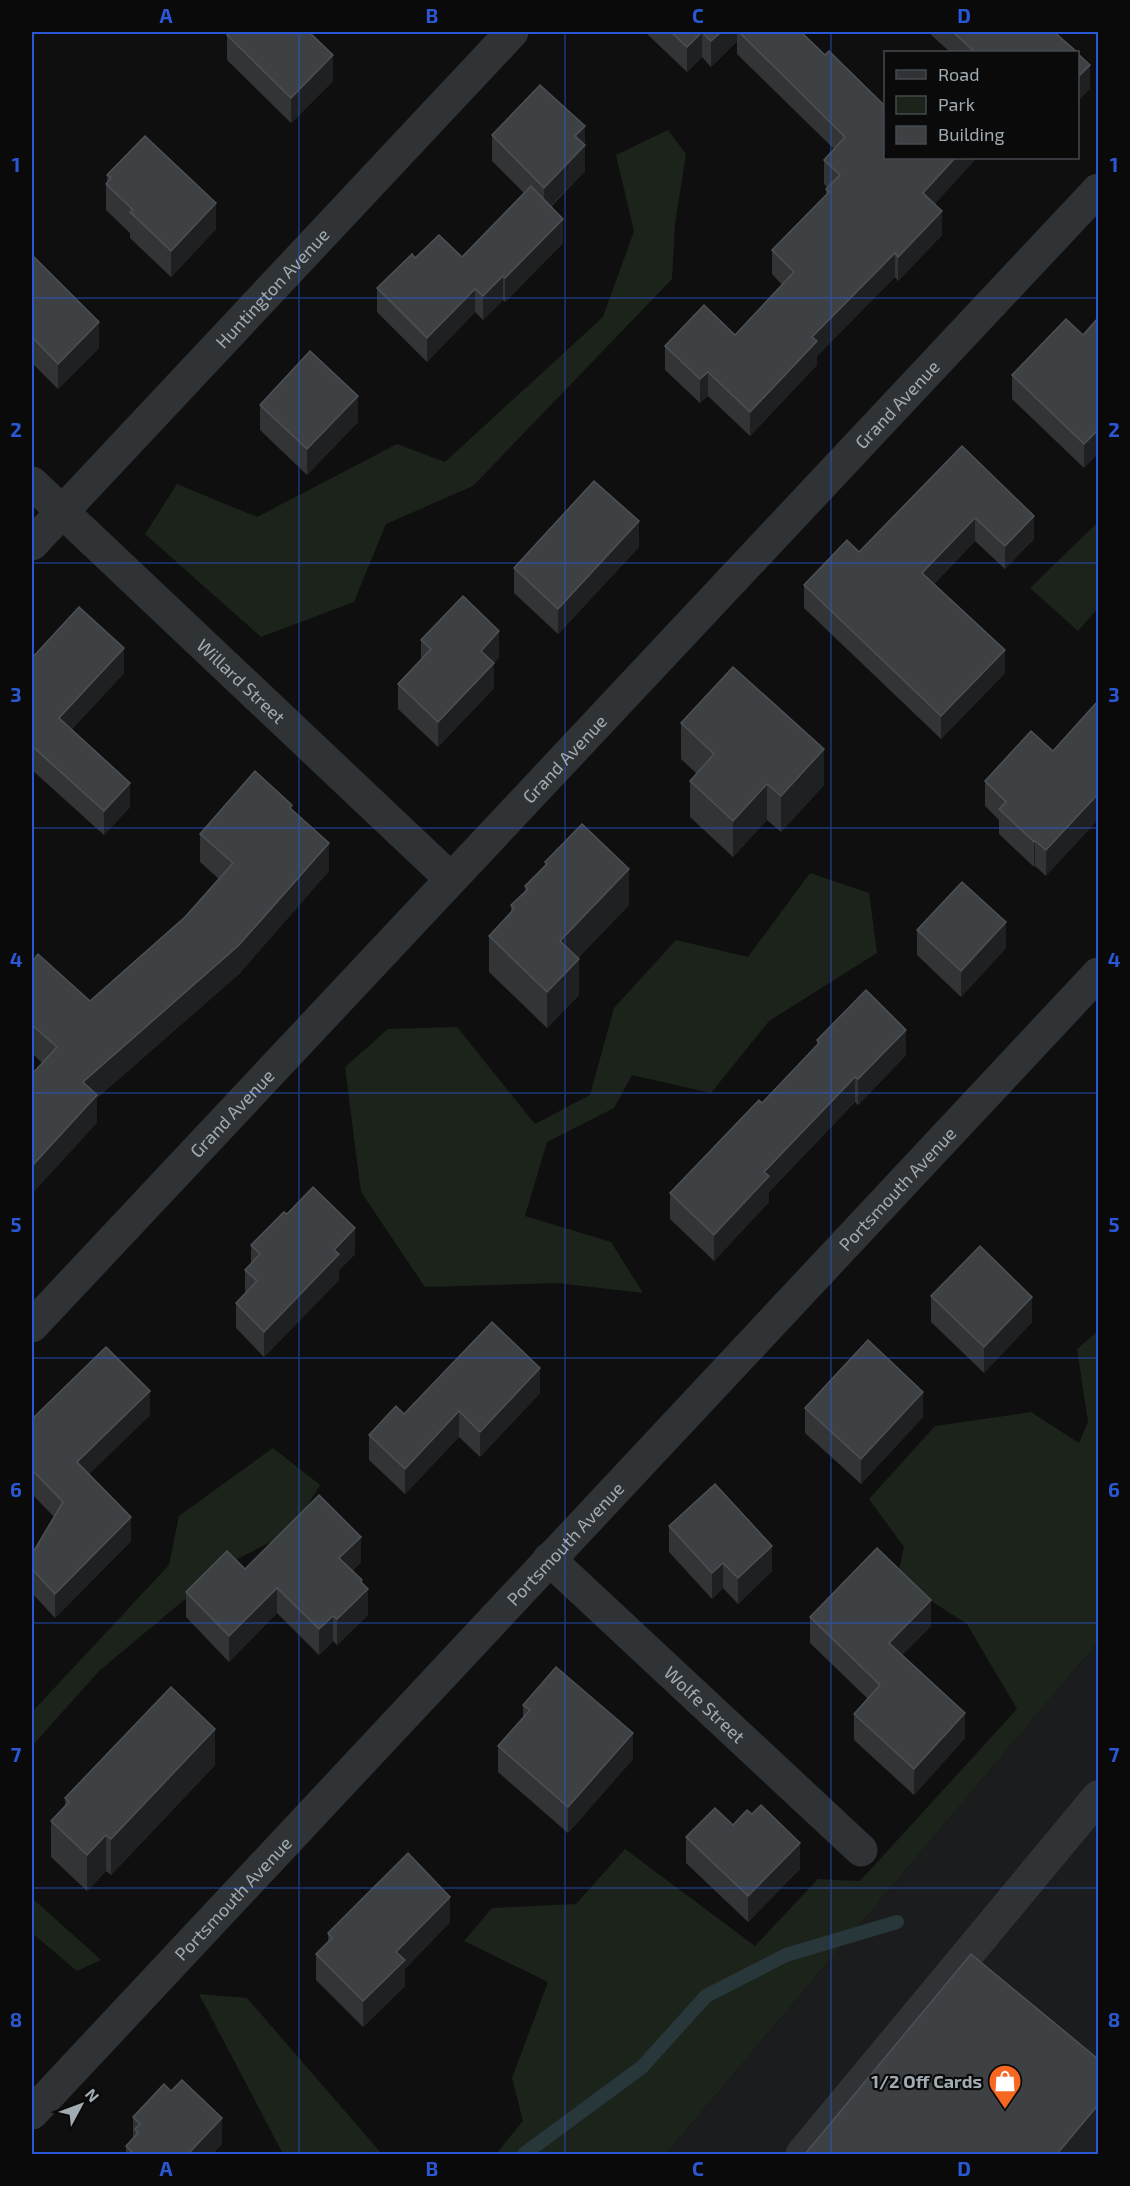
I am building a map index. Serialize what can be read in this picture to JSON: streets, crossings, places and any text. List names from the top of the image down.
{
  "streets": {
    "street": [
      "Huntington Avenue",
      "Grand Avenue",
      "Willard Street",
      "Portsmouth Avenue",
      "Wolfe Street"
    ]
  },
  "crossings": [
    ["Huntington Avenue", "Willard Street"],
    ["Grand Avenue", "Willard Street"],
    ["Portsmouth Avenue", "Wolfe Street"]
  ],
  "places": {
    "shop": ["1/2 Off Cards"]
  },
  "legend": ["Road", "Park", "Building"],
  "north": "top right",
  "grid": {
    "columns": [
      "A",
      "B",
      "C",
      "D"
    ],
    "rows": [
      "1",
      "2",
      "3",
      "4",
      "5",
      "6",
      "7",
      "8"
    ]
  }
}
